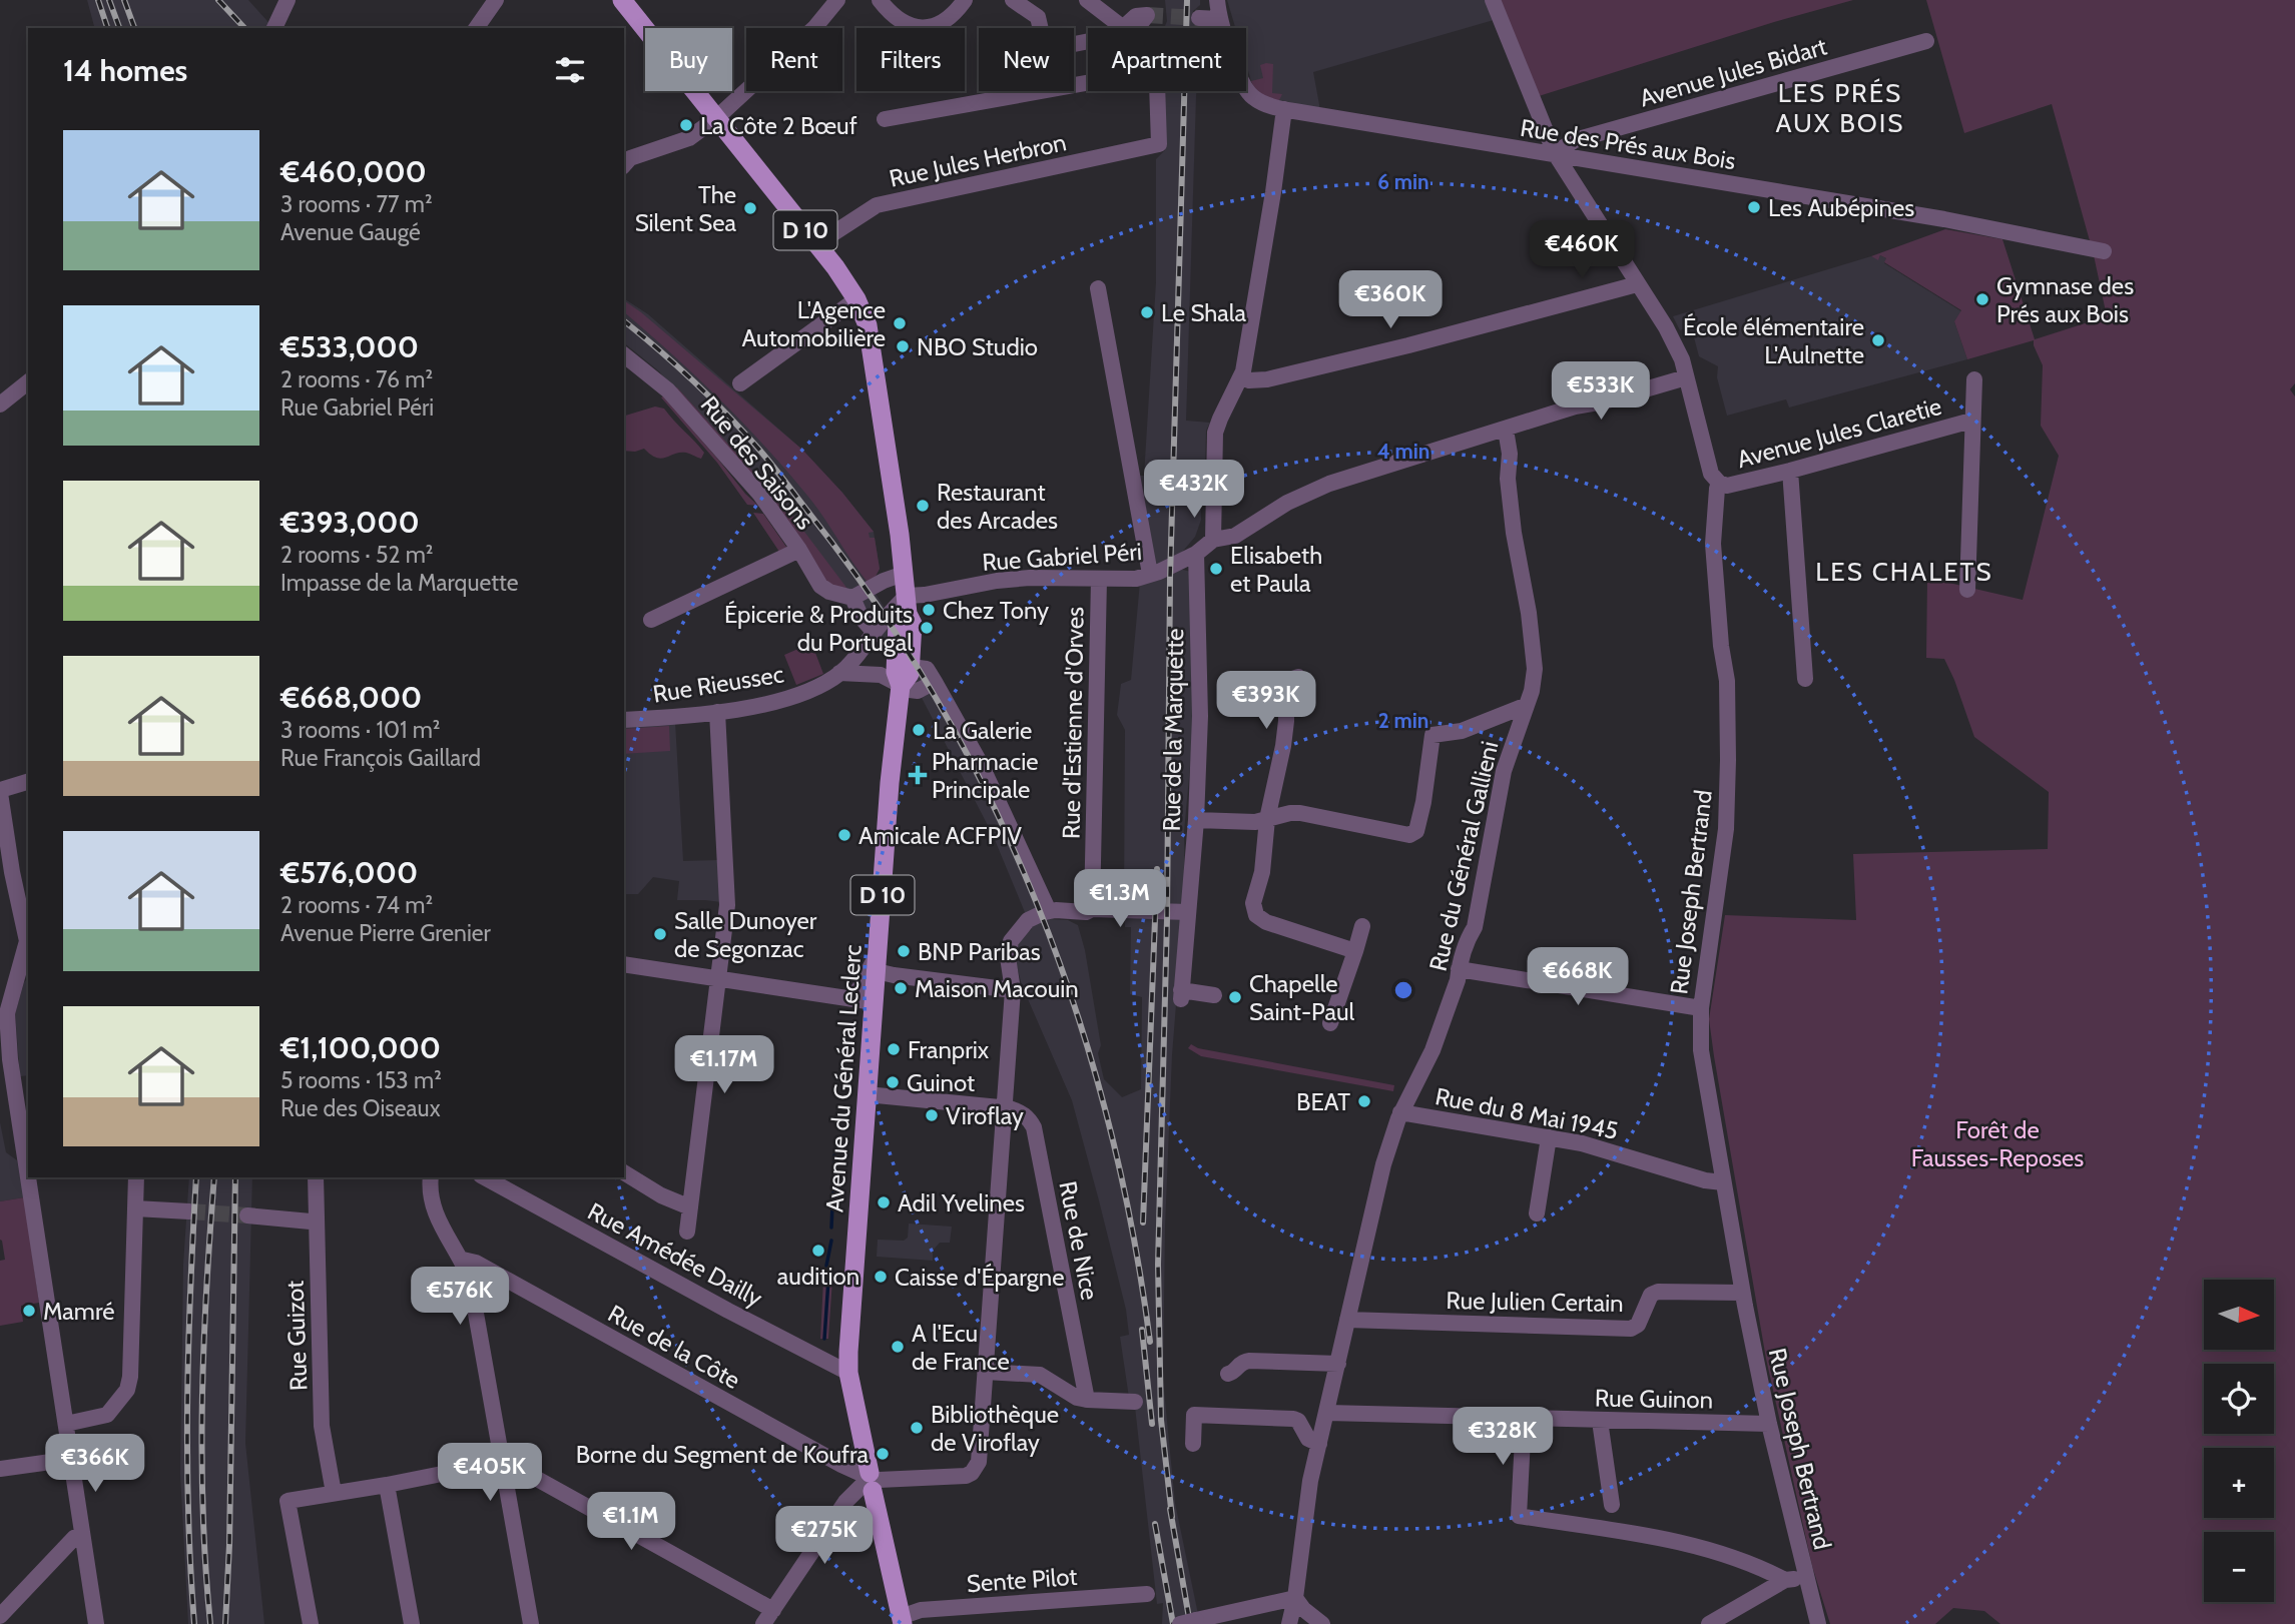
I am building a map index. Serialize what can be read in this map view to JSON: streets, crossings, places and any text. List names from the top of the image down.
{
  "streets": {
    "main road": ["D 10", "Avenue du Général Leclerc"],
    "street": [
      "Avenue Jules Bidart",
      "Rue des Prés aux Bois",
      "Rue Jules Herbron",
      "Avenue Jules Claretie",
      "Rue des Saisons",
      "Rue Gabriel Péri",
      "Rue Rieussec",
      "Rue d'Estienne d'Orves",
      "Rue de la Marquette",
      "Rue du Général Gallieni",
      "Rue Joseph Bertrand",
      "Rue du 8 Mai 1945",
      "Rue de Nice",
      "Rue Amédée Dailly",
      "Rue Julien Certain",
      "Rue Guizot",
      "Rue de la Côte",
      "Rue Guinon",
      "Sente Pilot"
    ]
  },
  "crossings": [
    ["Avenue Jules Bidart", "Rue des Prés aux Bois"],
    ["Avenue Jules Bidart", "Rue Joseph Bertrand"],
    ["Rue des Prés aux Bois", "Rue Joseph Bertrand"],
    ["Rue Jules Herbron", "Avenue du Général Leclerc"],
    ["Avenue Jules Claretie", "Rue Joseph Bertrand"],
    ["Rue Gabriel Péri", "Rue Rieussec"],
    ["Rue Gabriel Péri", "Rue d'Estienne d'Orves"],
    ["Rue Gabriel Péri", "Rue de la Marquette"],
    ["Rue Gabriel Péri", "Rue du Général Gallieni"],
    ["Rue Gabriel Péri", "Rue Joseph Bertrand"],
    ["Rue Gabriel Péri", "Avenue du Général Leclerc"],
    ["Rue Rieussec", "Avenue du Général Leclerc"],
    ["Rue du Général Gallieni", "Rue du 8 Mai 1945"],
    ["Rue du Général Gallieni", "Rue Julien Certain"],
    ["Rue du Général Gallieni", "Rue Guinon"],
    ["Rue Joseph Bertrand", "Rue du 8 Mai 1945"],
    ["Rue Joseph Bertrand", "Rue Julien Certain"],
    ["Rue Joseph Bertrand", "Rue Guinon"],
    ["Avenue du Général Leclerc", "Rue Amédée Dailly"],
    ["Avenue du Général Leclerc", "Rue de la Côte"],
    ["Avenue du Général Leclerc", "Sente Pilot"]
  ],
  "districts": ["LES PRÉS AUX BOIS", "LES CHALETS"],
  "parks": ["Forêt de Fausses-Reposes"],
  "places": {
    "other": [
      "La Côte 2 Bœuf",
      "Les Aubépines",
      "The Silent Sea",
      "Gymnase des Prés aux Bois",
      "Le Shala",
      "L'Agence Automobilière",
      "École élémentaire L'Aulnette",
      "NBO Studio",
      "Restaurant des Arcades",
      "Elisabeth et Paula",
      "Chez Tony",
      "Épicerie & Produits du Portugal",
      "La Galerie",
      "Amicale ACFPIV",
      "Salle Dunoyer de Segonzac",
      "BNP Paribas",
      "Maison Macouin",
      "Chapelle Saint-Paul",
      "Franprix",
      "Guinot",
      "BEAT",
      "Viroflay",
      "Adil Yvelines",
      "audition",
      "Caisse d'Épargne",
      "Mamré",
      "A l'Ecu de France",
      "Bibliothèque de Viroflay",
      "Borne du Segment de Koufra"
    ],
    "health": ["Pharmacie Principale"]
  },
  "north": "right",
  "page": {
    "chip": [
      "Buy",
      "Rent",
      "Filters",
      "New",
      "Apartment"
    ],
    "heading": "14 homes",
    "list": [
      {
        "name": "€460,000",
        "note": "3 rooms · 77 m² · Avenue Gaugé"
      },
      {
        "name": "€533,000",
        "note": "2 rooms · 76 m² · Rue Gabriel Péri"
      },
      {
        "name": "€393,000",
        "note": "2 rooms · 52 m² · Impasse de la Marquette"
      },
      {
        "name": "€668,000",
        "note": "3 rooms · 101 m² · Rue François Gaillard"
      },
      {
        "name": "€576,000",
        "note": "2 rooms · 74 m² · Avenue Pierre Grenier"
      },
      {
        "name": "€1,100,000",
        "note": "5 rooms · 153 m² · Rue des Oiseaux"
      }
    ],
    "price": [
      "€460K",
      "€360K",
      "€533K",
      "€432K",
      "€393K",
      "€1.3M",
      "€668K",
      "€1.17M",
      "€576K",
      "€328K",
      "€366K",
      "€405K",
      "€1.1M",
      "€275K"
    ],
    "map_buttons": ["+", "−"]
  },
  "rings": ["6 min", "4 min", "2 min"]
}
